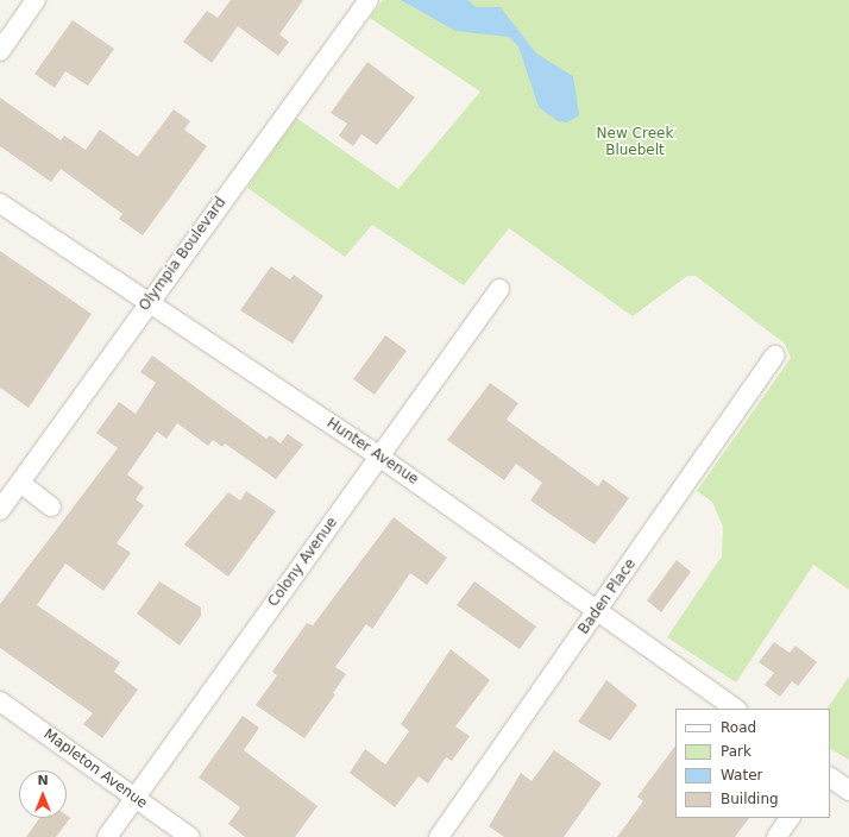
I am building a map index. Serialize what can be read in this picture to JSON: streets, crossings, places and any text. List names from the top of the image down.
{
  "streets": {
    "street": [
      "Olympia Boulevard",
      "Hunter Avenue",
      "Colony Avenue",
      "Baden Place",
      "Mapleton Avenue"
    ]
  },
  "crossings": [
    ["Olympia Boulevard", "Hunter Avenue"],
    ["Hunter Avenue", "Colony Avenue"],
    ["Hunter Avenue", "Baden Place"],
    ["Colony Avenue", "Mapleton Avenue"]
  ],
  "parks": ["New Creek Bluebelt"],
  "legend": [
    "Road",
    "Park",
    "Water",
    "Building"
  ],
  "north": "top"
}
